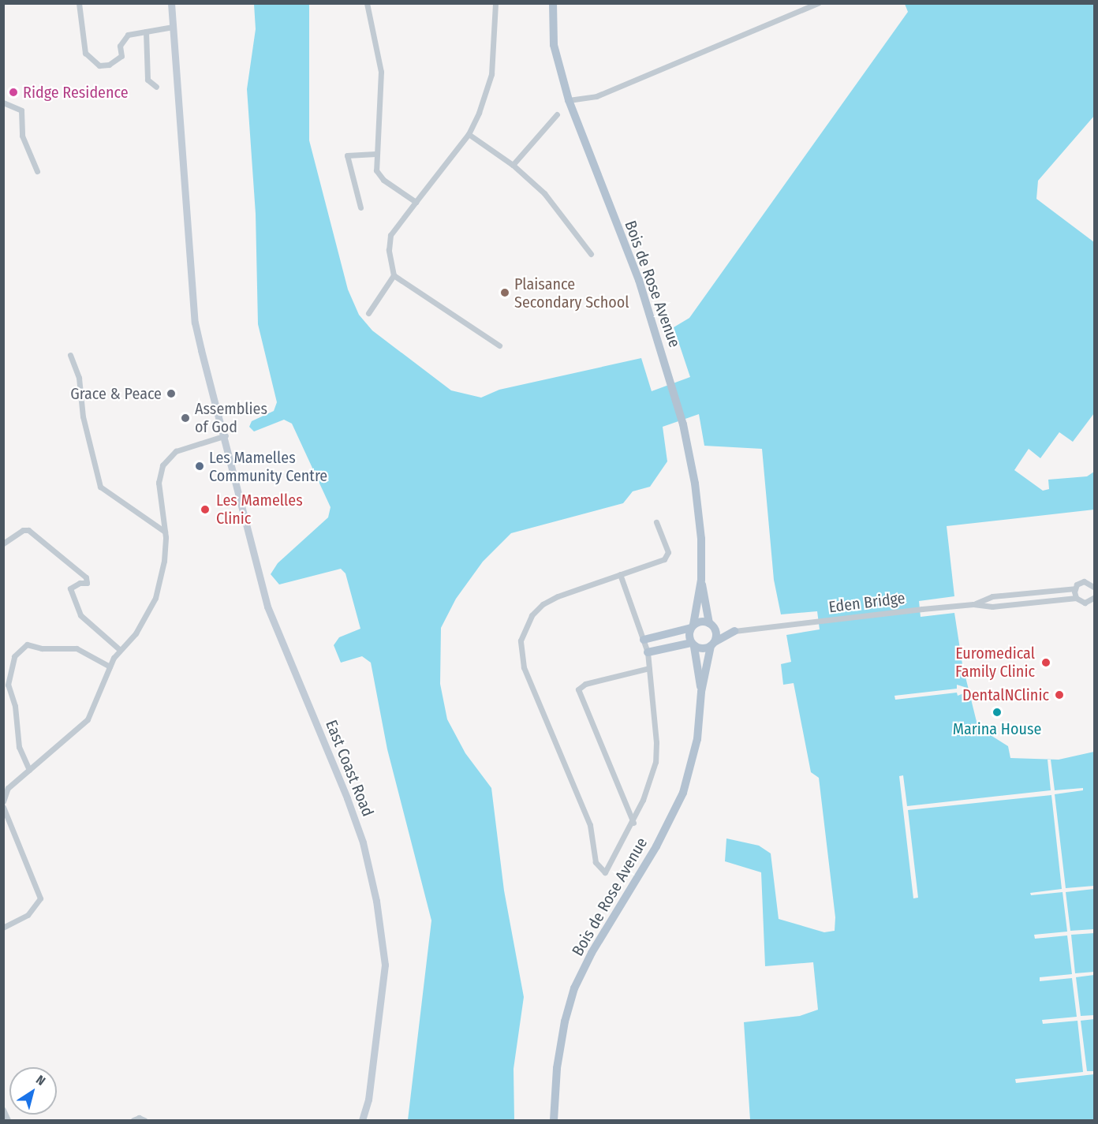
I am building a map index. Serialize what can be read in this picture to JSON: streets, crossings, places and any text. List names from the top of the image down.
{
  "streets": {
    "main road": ["Bois de Rose Avenue", "East Coast Road"],
    "street": ["Eden Bridge"]
  },
  "places": [
    "Ridge Residence",
    "Plaisance Secondary School",
    "Grace & Peace",
    "Assemblies of God",
    "Les Mamelles Community Centre",
    "Les Mamelles Clinic",
    "Euromedical Family Clinic",
    "DentalNClinic",
    "Marina House"
  ],
  "north": "top right"
}
